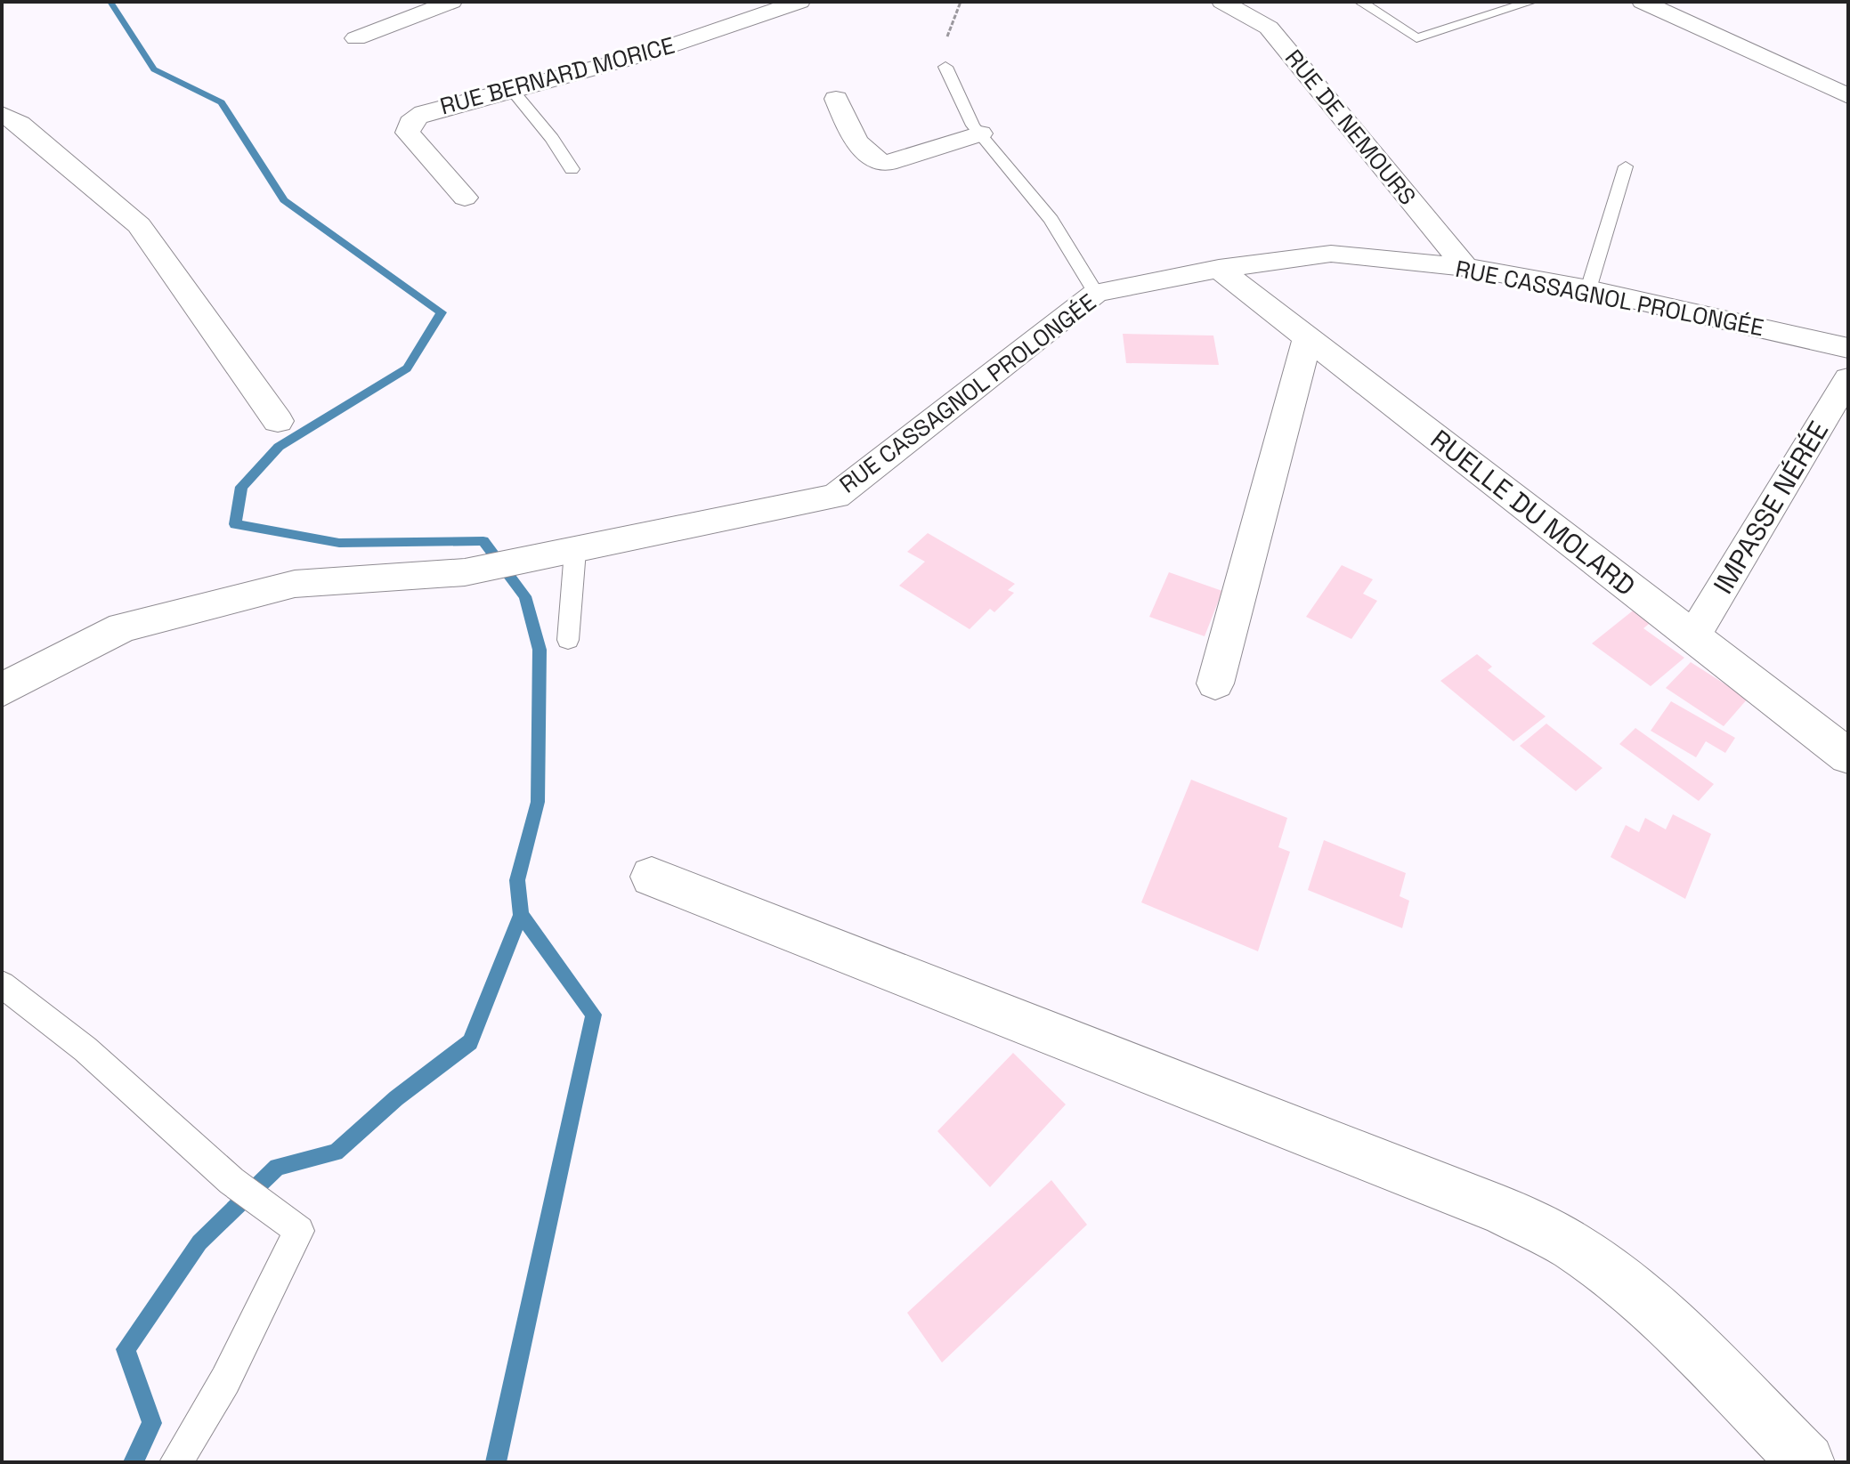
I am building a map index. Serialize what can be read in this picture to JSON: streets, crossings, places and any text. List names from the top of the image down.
{
  "streets": {
    "street": [
      "RUE BERNARD MORICE",
      "RUE DE NEMOURS",
      "RUE CASSAGNOL PROLONGÉE",
      "IMPASSE NÉRÉE",
      "RUELLE DU MOLARD"
    ]
  },
  "crossings": [
    ["RUE DE NEMOURS", "RUE CASSAGNOL PROLONGÉE"],
    ["RUE CASSAGNOL PROLONGÉE", "RUELLE DU MOLARD"],
    ["IMPASSE NÉRÉE", "RUELLE DU MOLARD"]
  ]
}
